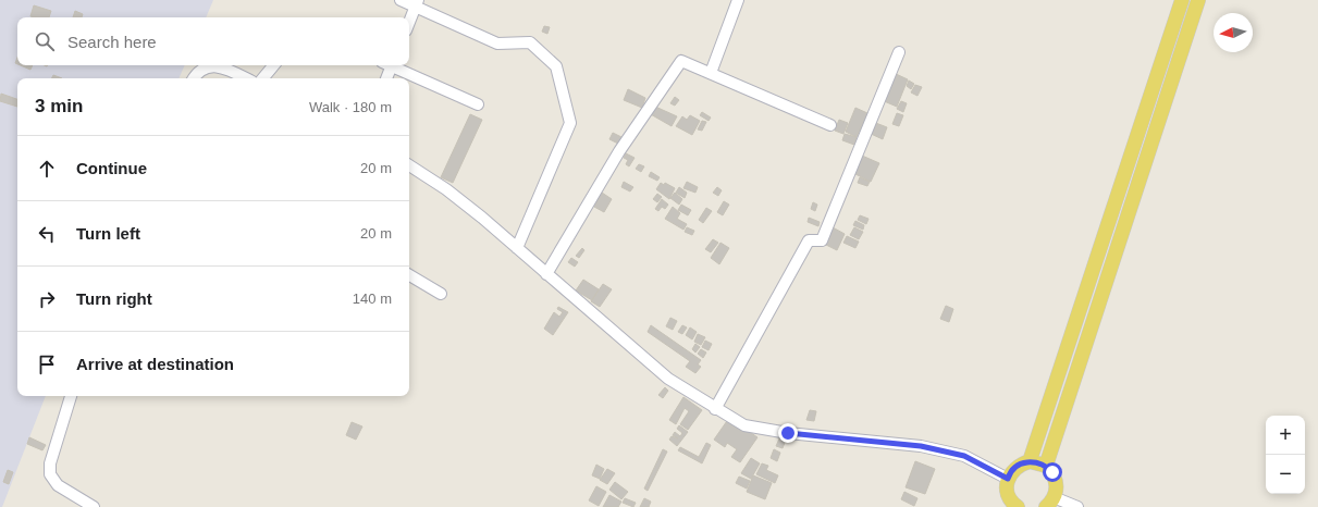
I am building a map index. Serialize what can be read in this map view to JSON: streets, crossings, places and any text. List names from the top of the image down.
{
  "north": "left",
  "page": {
    "search": "Search here",
    "heading": ["3 min", "Walk · 180 m"],
    "list": [
      ["Continue", "20 m"],
      ["Turn left", "20 m"],
      ["Turn right", "140 m"],
      "Arrive at destination"
    ],
    "map_buttons": ["+", "−"]
  }
}
